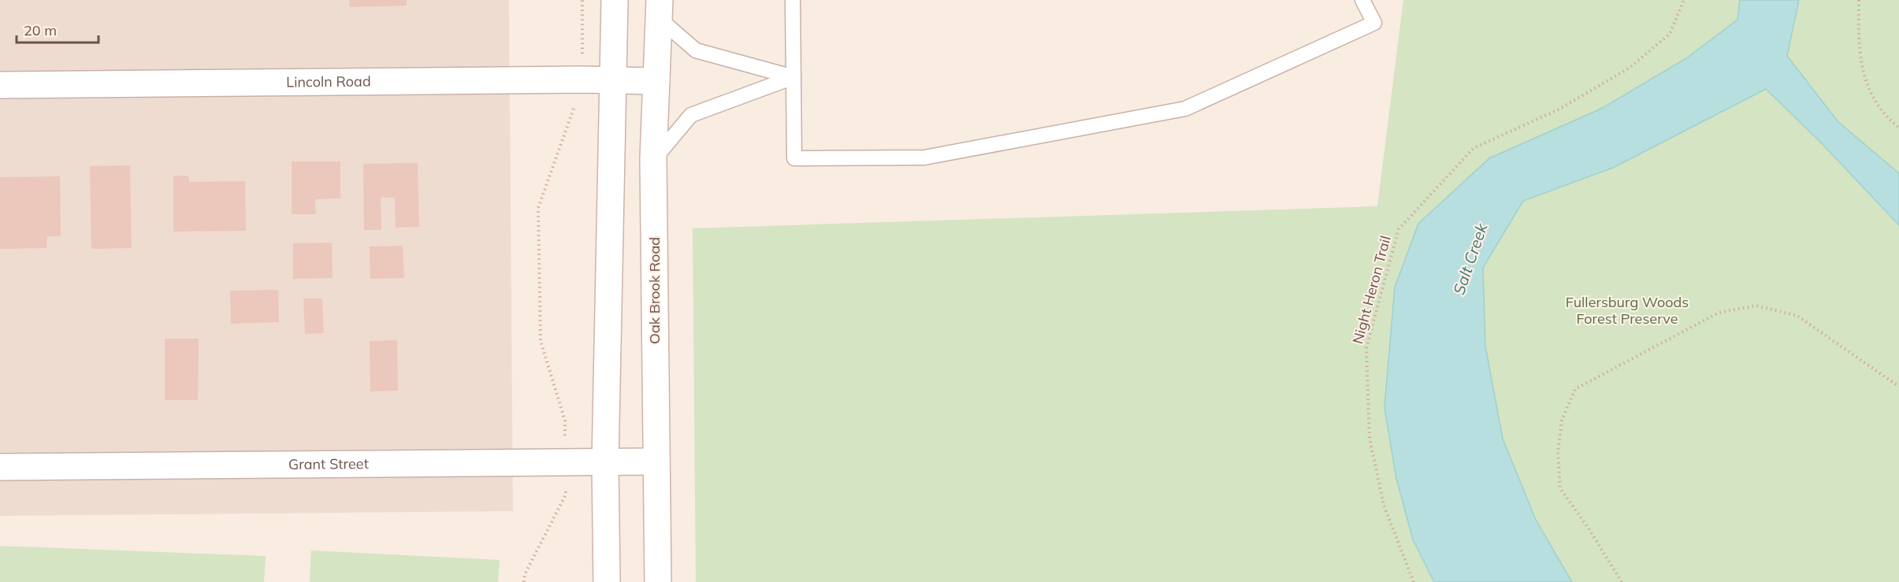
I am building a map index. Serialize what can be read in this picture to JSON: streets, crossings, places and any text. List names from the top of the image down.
{
  "streets": {
    "street": ["Lincoln Road", "Oak Brook Road", "Grant Street"],
    "path": ["Night Heron Trail"]
  },
  "crossings": [
    ["Lincoln Road", "Oak Brook Road"],
    ["Oak Brook Road", "Grant Street"]
  ],
  "water": ["Salt Creek"],
  "parks": ["Fullersburg Woods Forest Preserve"],
  "scale_bar": "20 m"
}
